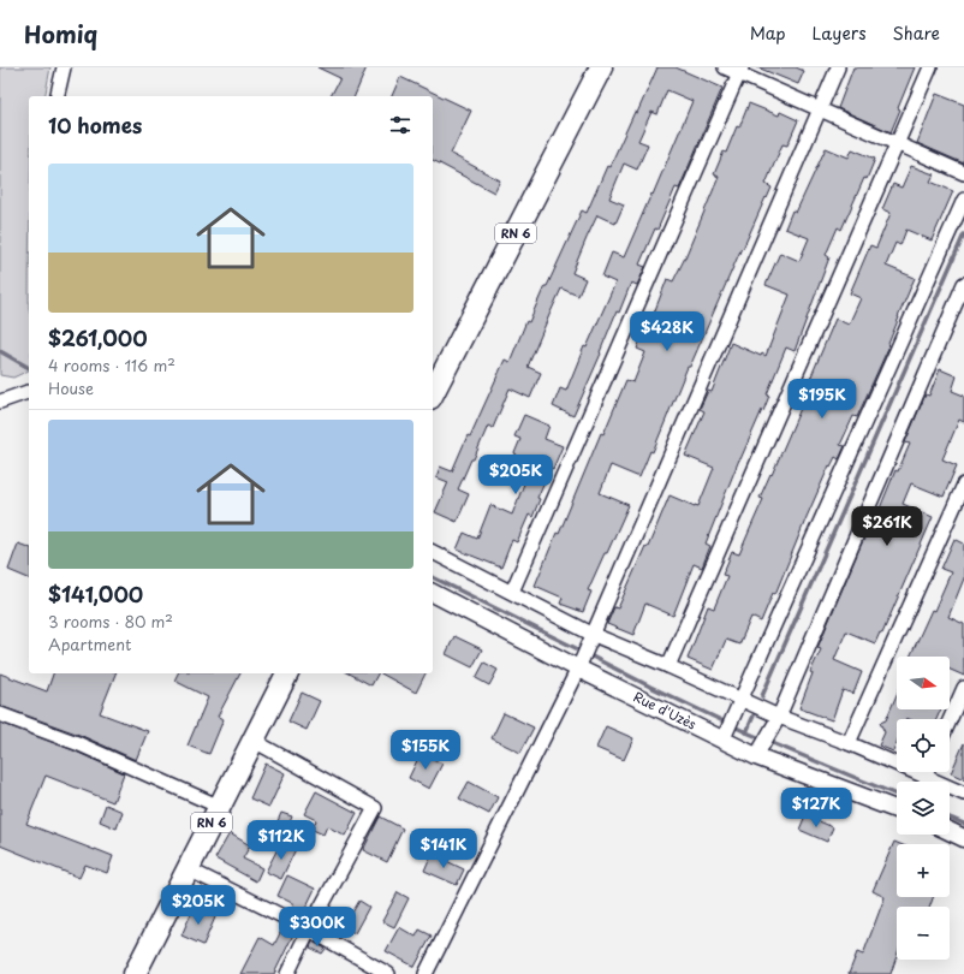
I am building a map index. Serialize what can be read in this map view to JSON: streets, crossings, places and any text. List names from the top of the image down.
{
  "streets": {
    "main road": ["RN 6"],
    "street": ["Rue d'Uzès"]
  },
  "north": "right",
  "page": {
    "header": "Homiq",
    "nav": ["Map", "Layers", "Share"],
    "heading": "10 homes",
    "list": [
      {
        "name": "$261,000",
        "note": "4 rooms · 116 m² · House"
      },
      {
        "name": "$141,000",
        "note": "3 rooms · 80 m² · Apartment"
      }
    ],
    "price": [
      "$428K",
      "$195K",
      "$205K",
      "$261K",
      "$155K",
      "$127K",
      "$112K",
      "$141K",
      "$205K",
      "$300K"
    ],
    "map_buttons": ["+", "−"]
  }
}
